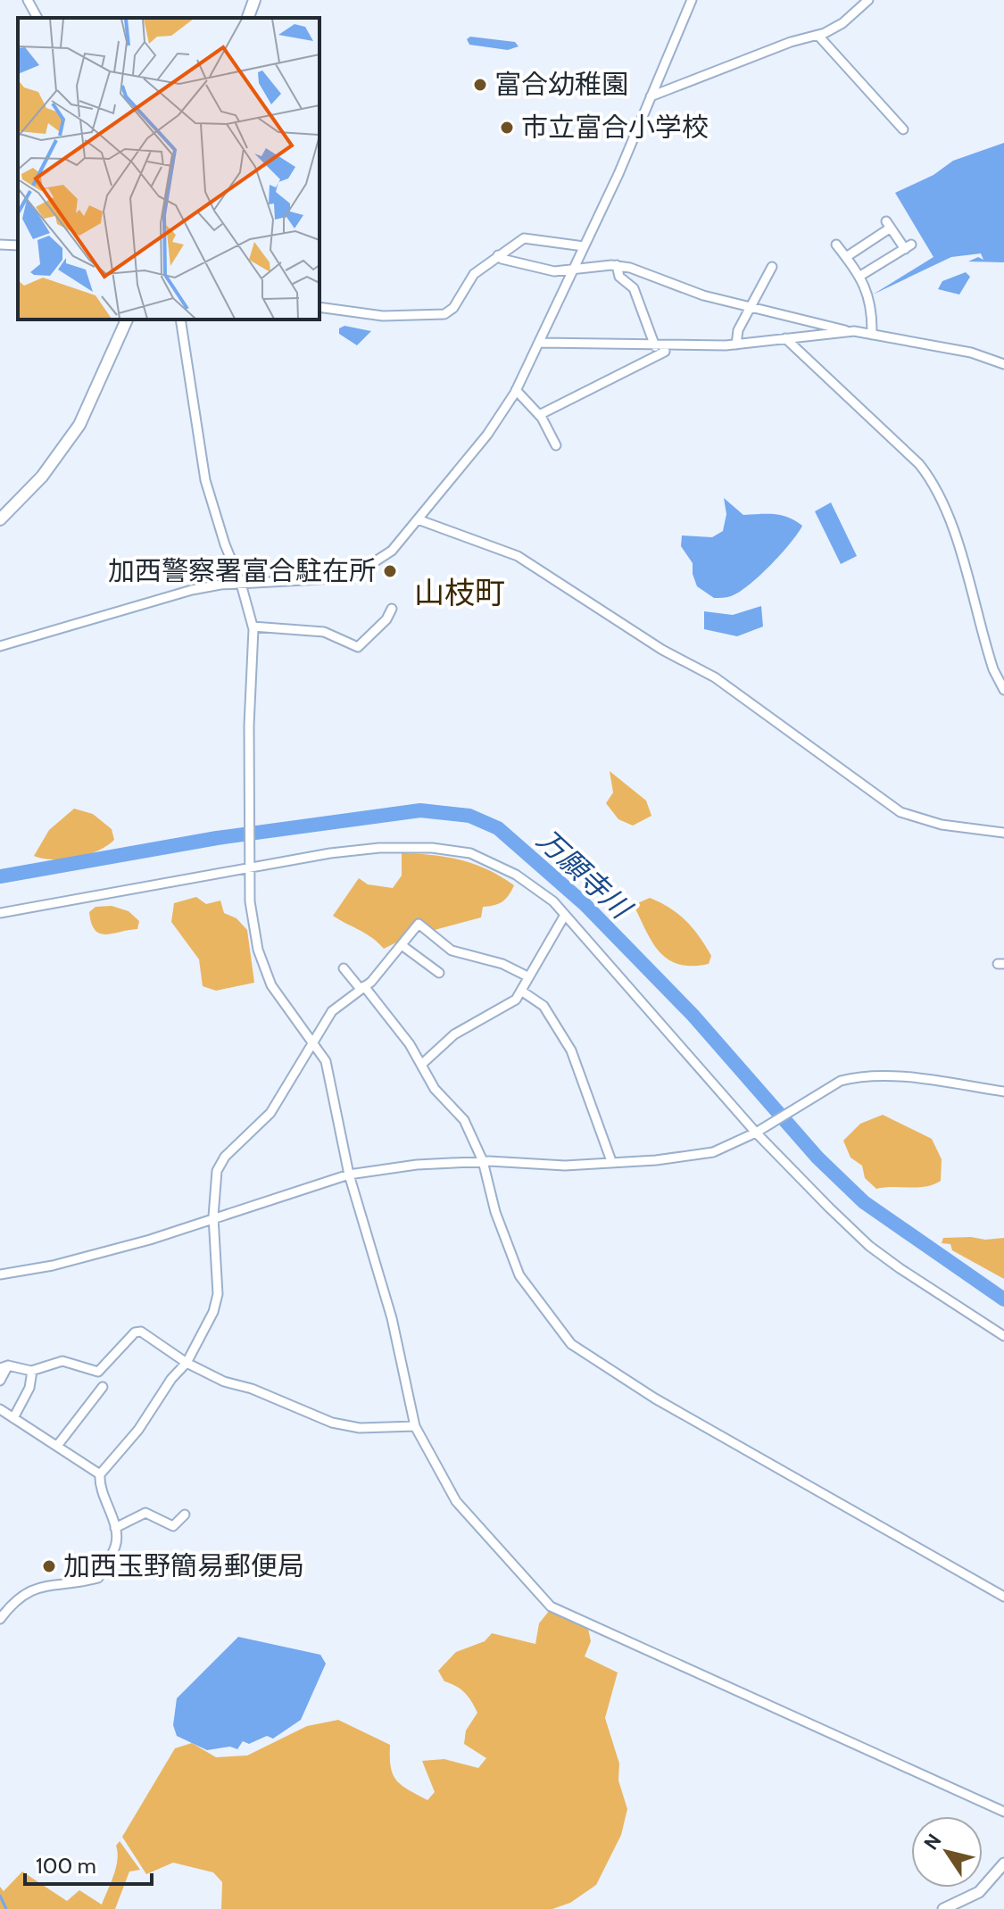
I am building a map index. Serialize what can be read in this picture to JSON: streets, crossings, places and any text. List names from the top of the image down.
{
  "districts": ["山枝町"],
  "water": ["万願寺川"],
  "places": [
    "富合幼稚園",
    "市立富合小学校",
    "加西警察署富合駐在所",
    "加西玉野簡易郵便局"
  ],
  "scale_bar": "100 m",
  "north": "top left"
}
